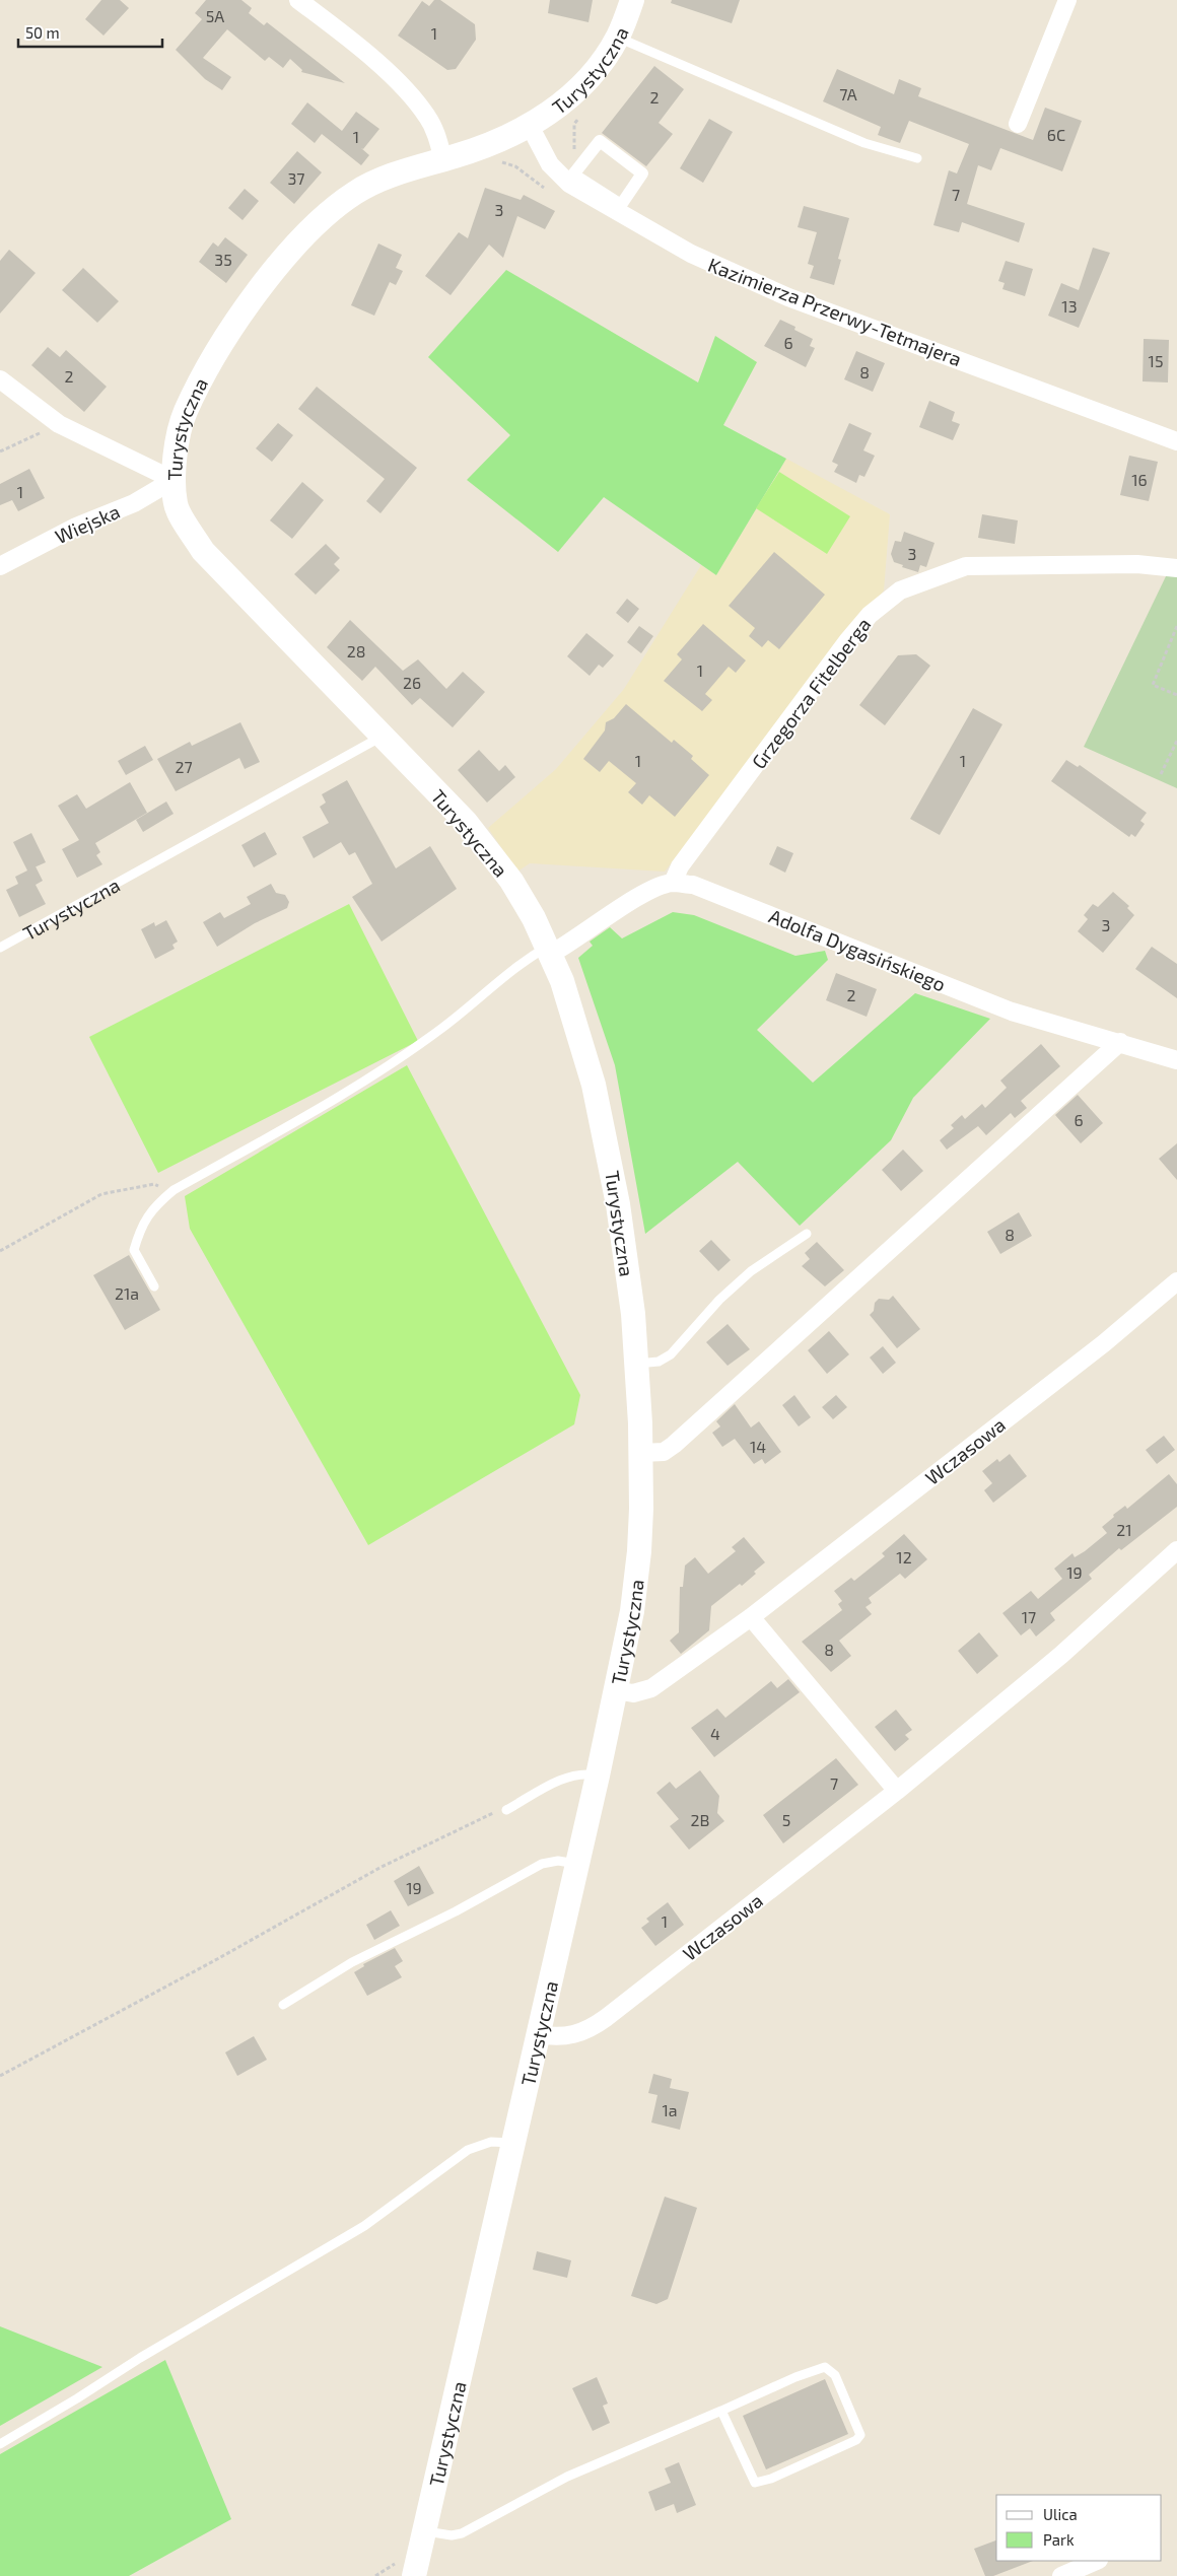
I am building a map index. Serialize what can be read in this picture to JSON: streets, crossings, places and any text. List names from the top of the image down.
{
  "streets": {
    "main road": ["Turystyczna"],
    "street": [
      "Kazimierza Przerwy-Tetmajera",
      "Wiejska",
      "Grzegorza Fitelberga",
      "Adolfa Dygasińskiego",
      "Wczasowa"
    ]
  },
  "crossings": [
    ["Turystyczna", "Kazimierza Przerwy-Tetmajera"],
    ["Turystyczna", "Wiejska"],
    ["Turystyczna", "Adolfa Dygasińskiego"],
    ["Turystyczna", "Wczasowa"],
    ["Grzegorza Fitelberga", "Adolfa Dygasińskiego"]
  ],
  "house_numbers": [
    "5A",
    "1",
    "7A",
    "2",
    "6C",
    "1",
    "37",
    "7",
    "3",
    "35",
    "13",
    "6",
    "15",
    "8",
    "2",
    "16",
    "1",
    "3",
    "28",
    "1",
    "26",
    "1",
    "1",
    "27",
    "3",
    "2",
    "6",
    "8",
    "21a",
    "14",
    "21",
    "12",
    "19",
    "17",
    "8",
    "4",
    "7",
    "2B",
    "5",
    "19",
    "1",
    "1a"
  ],
  "legend": ["Ulica", "Park"],
  "scale_bar": "50 m"
}
